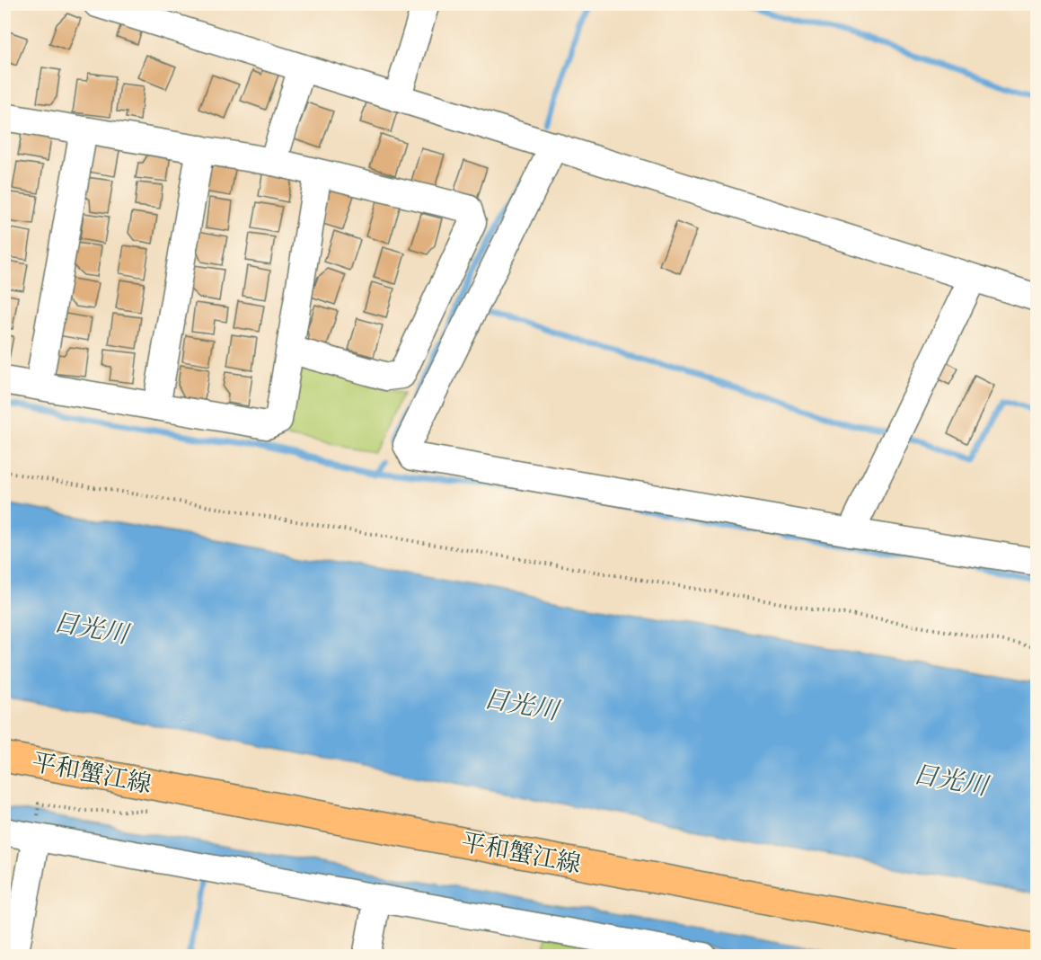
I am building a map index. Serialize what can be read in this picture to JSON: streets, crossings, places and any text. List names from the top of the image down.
{
  "streets": {
    "main road": ["平和蟹江線"]
  },
  "water": ["日光川"]
}
